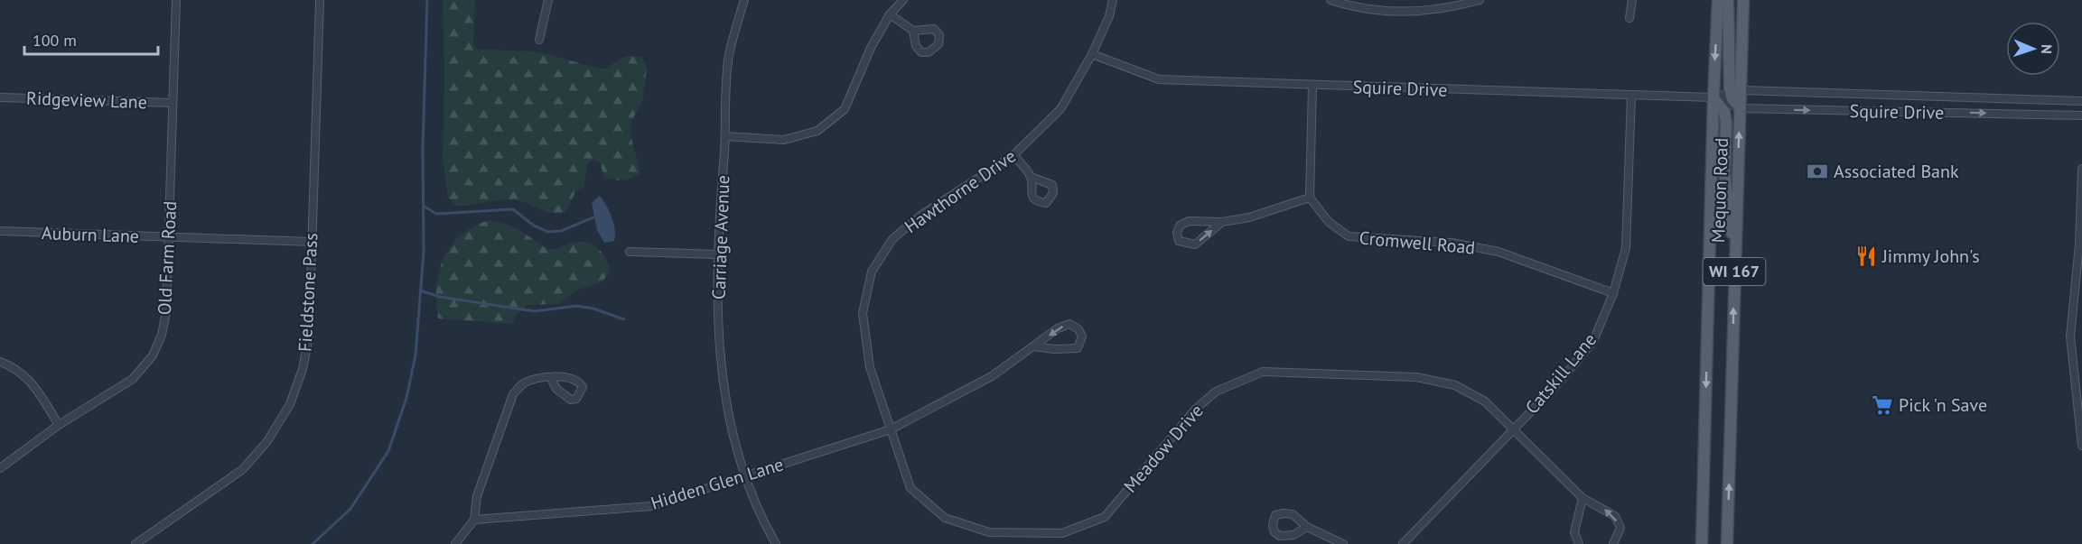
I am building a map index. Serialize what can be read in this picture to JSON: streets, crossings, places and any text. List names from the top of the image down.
{
  "streets": {
    "main road": ["Mequon Road", "WI 167"],
    "street": [
      "Squire Drive",
      "Ridgeview Lane",
      "Hawthorne Drive",
      "Auburn Lane",
      "Carriage Avenue",
      "Cromwell Road",
      "Old Farm Road",
      "Fieldstone Pass",
      "Catskill Lane",
      "Meadow Drive",
      "Hidden Glen Lane"
    ]
  },
  "crossings": [
    ["Squire Drive", "Mequon Road"],
    ["Squire Drive", "Hawthorne Drive"],
    ["Squire Drive", "Catskill Lane"],
    ["Ridgeview Lane", "Old Farm Road"],
    ["Hawthorne Drive", "Meadow Drive"],
    ["Hawthorne Drive", "Hidden Glen Lane"],
    ["Auburn Lane", "Old Farm Road"],
    ["Auburn Lane", "Fieldstone Pass"],
    ["Carriage Avenue", "Hidden Glen Lane"],
    ["Cromwell Road", "Catskill Lane"],
    ["Catskill Lane", "Meadow Drive"],
    ["Meadow Drive", "Hidden Glen Lane"]
  ],
  "places": {
    "bank": ["Associated Bank"],
    "restaurant": ["Jimmy John's"],
    "supermarket": ["Pick 'n Save"]
  },
  "scale_bar": "100 m",
  "north": "right"
}
